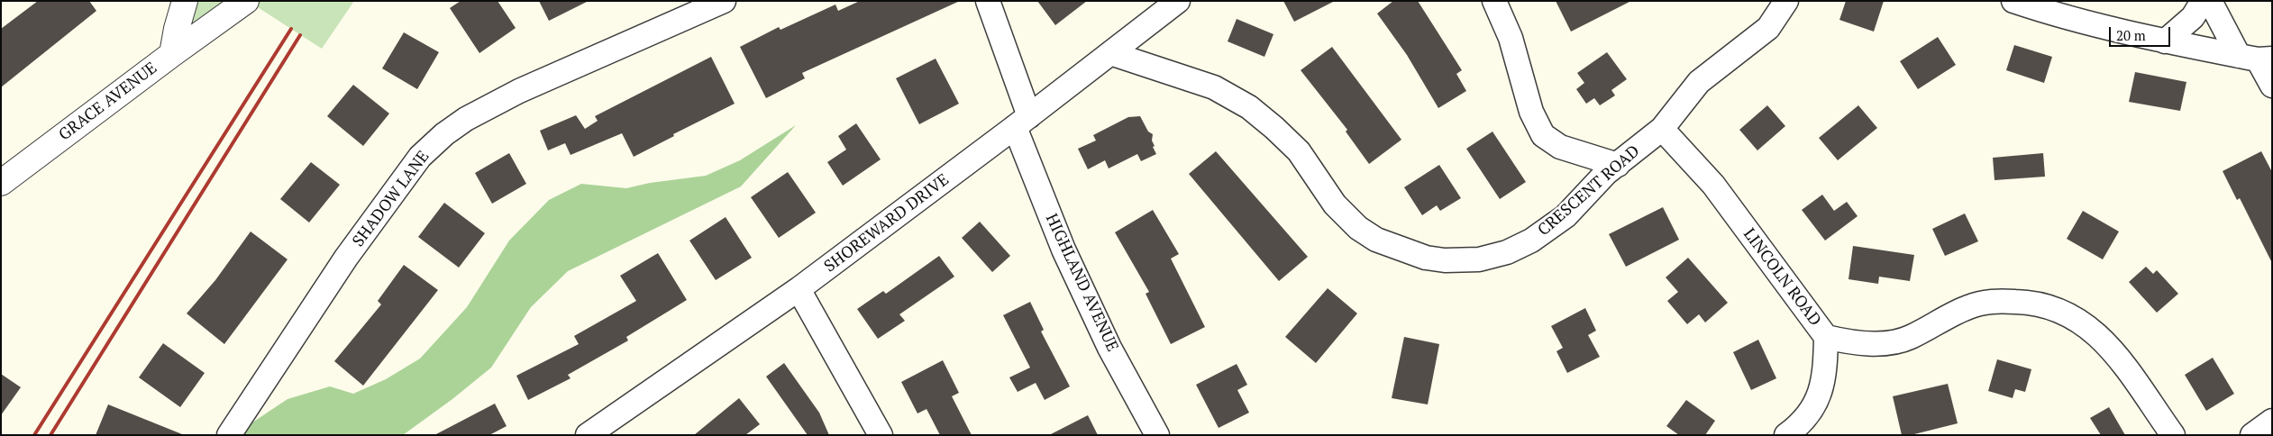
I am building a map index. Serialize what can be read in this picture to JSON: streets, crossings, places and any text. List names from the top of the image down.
{
  "streets": {
    "street": [
      "GRACE AVENUE",
      "CRESCENT ROAD",
      "SHADOW LANE",
      "SHOREWARD DRIVE",
      "LINCOLN ROAD",
      "HIGHLAND AVENUE"
    ]
  },
  "crossings": [
    ["CRESCENT ROAD", "SHOREWARD DRIVE"],
    ["CRESCENT ROAD", "LINCOLN ROAD"],
    ["SHOREWARD DRIVE", "HIGHLAND AVENUE"]
  ],
  "scale_bar": "20 m"
}
